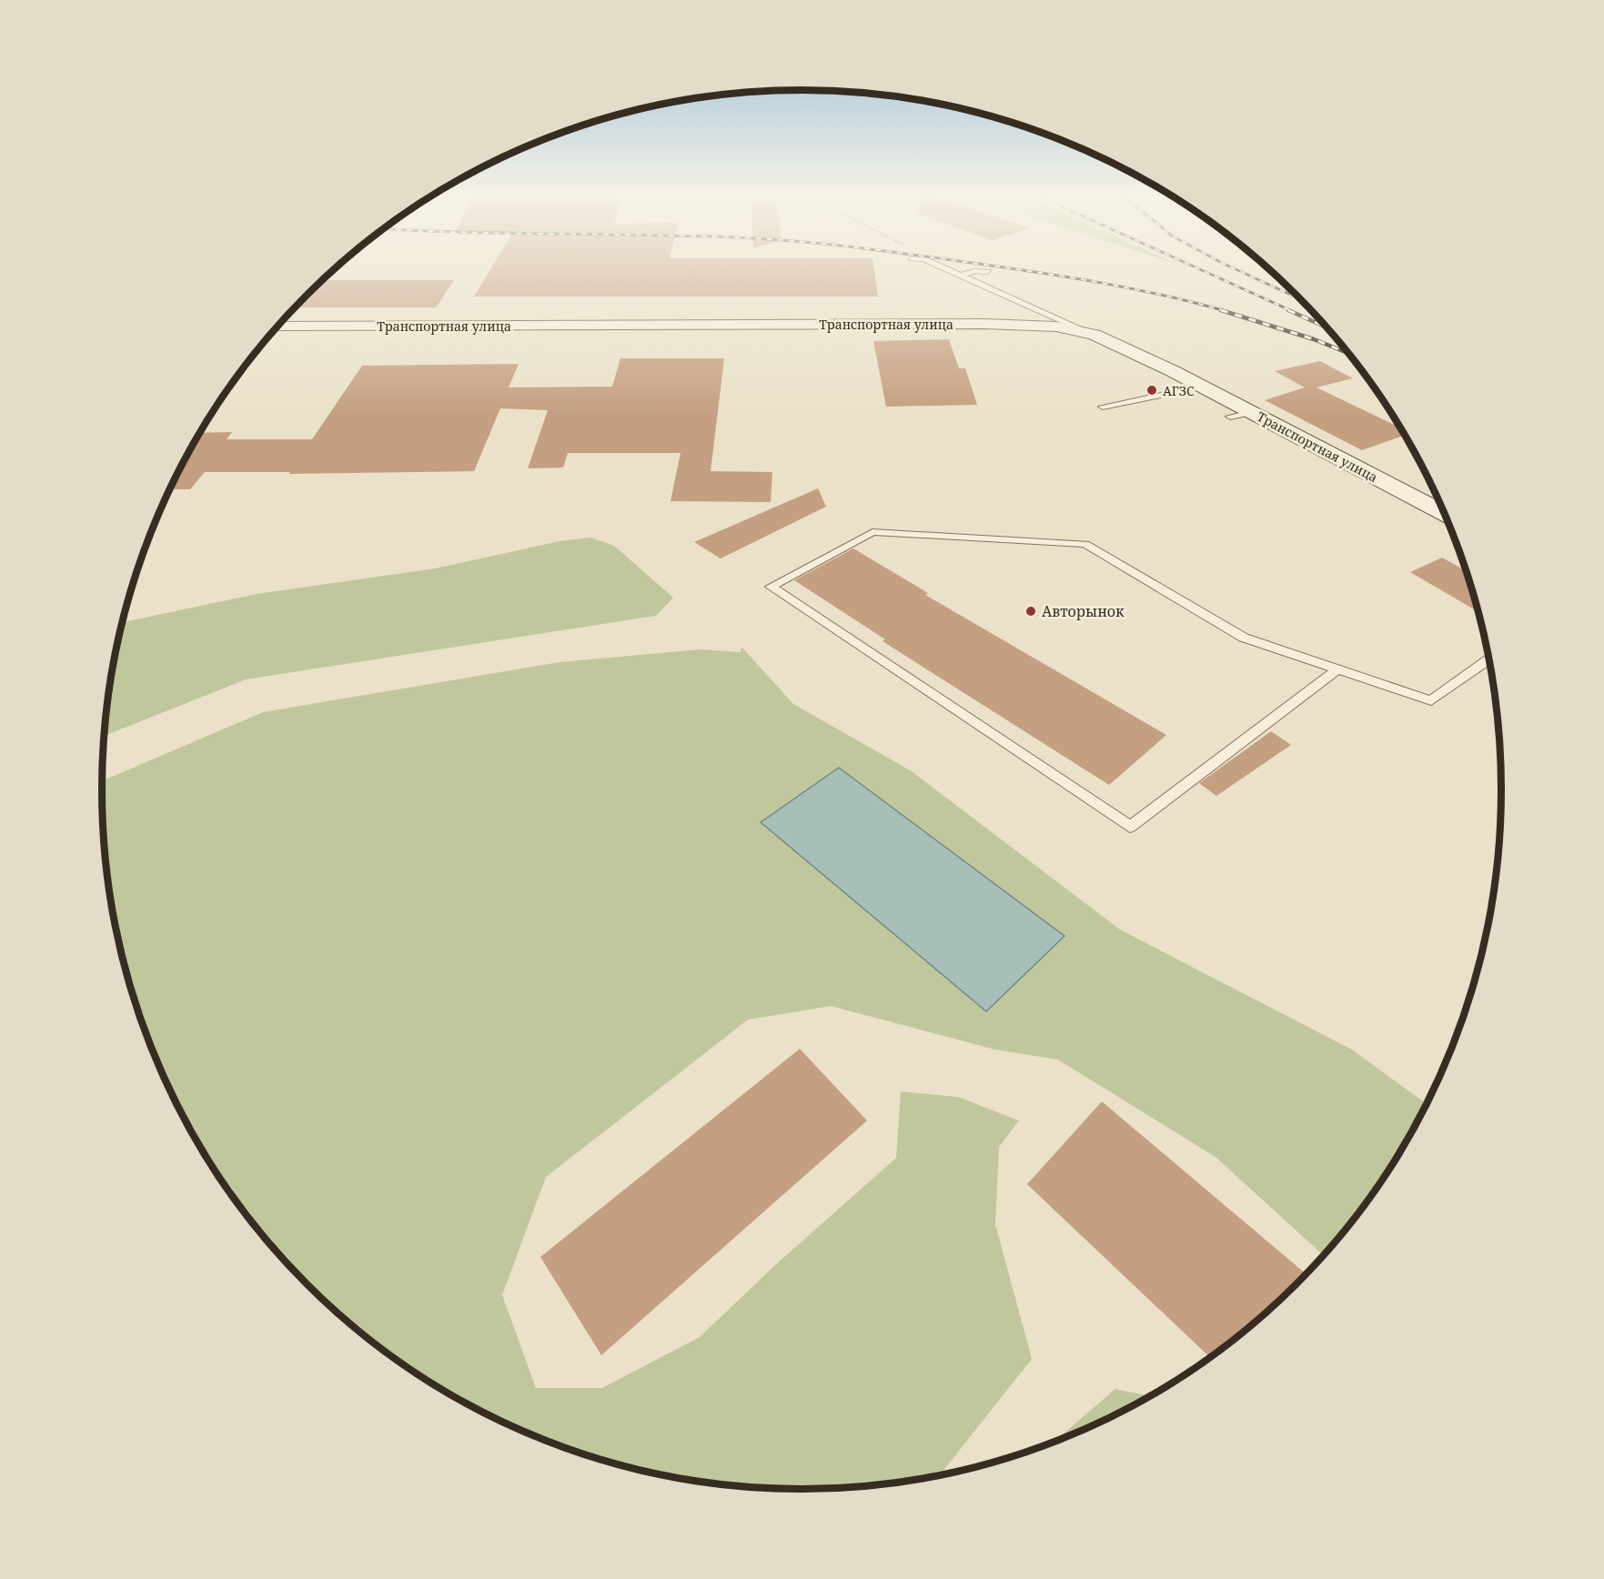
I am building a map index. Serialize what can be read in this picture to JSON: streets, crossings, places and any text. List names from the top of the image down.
{
  "streets": {
    "street": ["Транспортная улица"]
  },
  "places": ["АГЗС", "Авторынок"]
}
